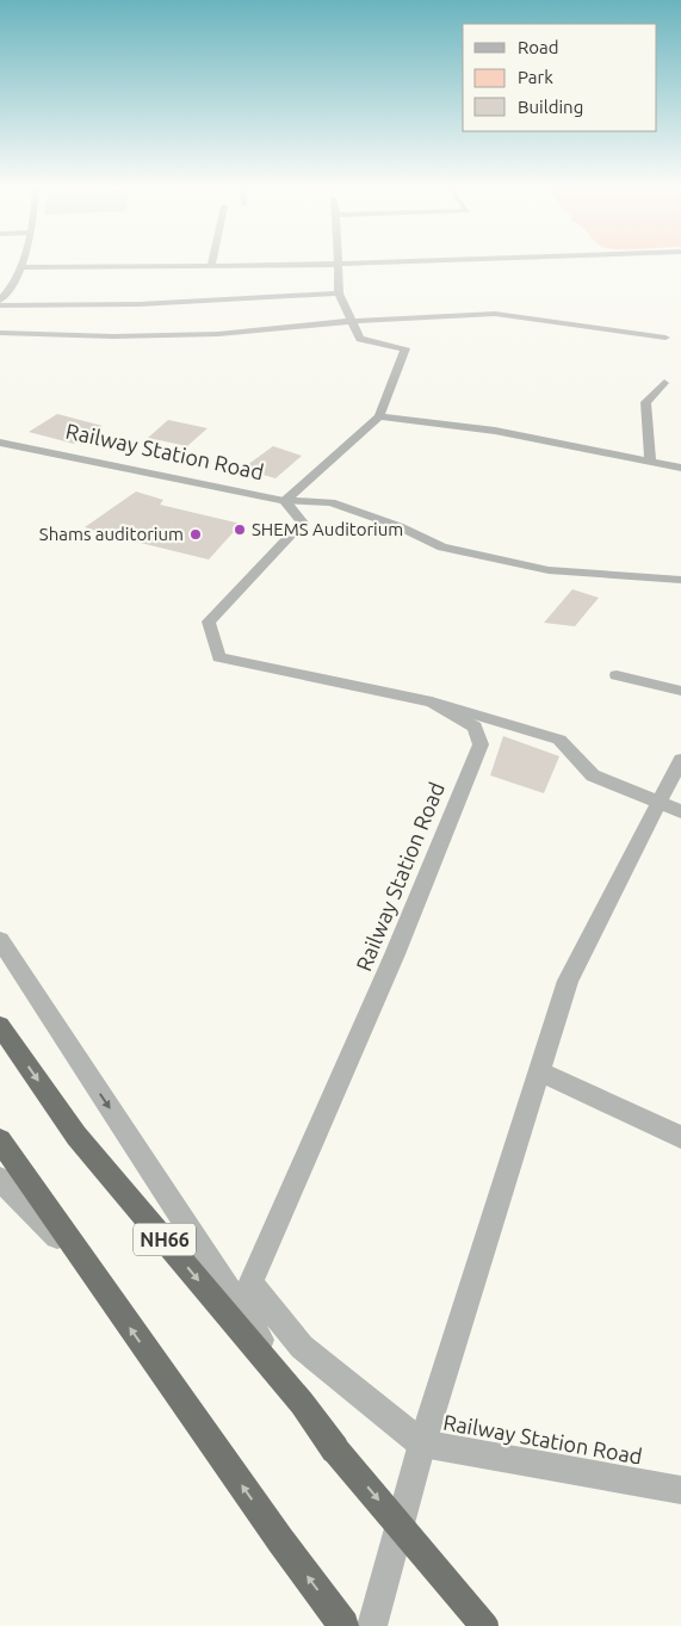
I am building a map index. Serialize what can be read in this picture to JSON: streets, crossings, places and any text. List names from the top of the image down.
{
  "streets": {
    "highway": ["NH66"],
    "street": ["Railway Station Road"]
  },
  "places": ["SHEMS Auditorium", "Shams auditorium"],
  "legend": ["Road", "Park", "Building"]
}
